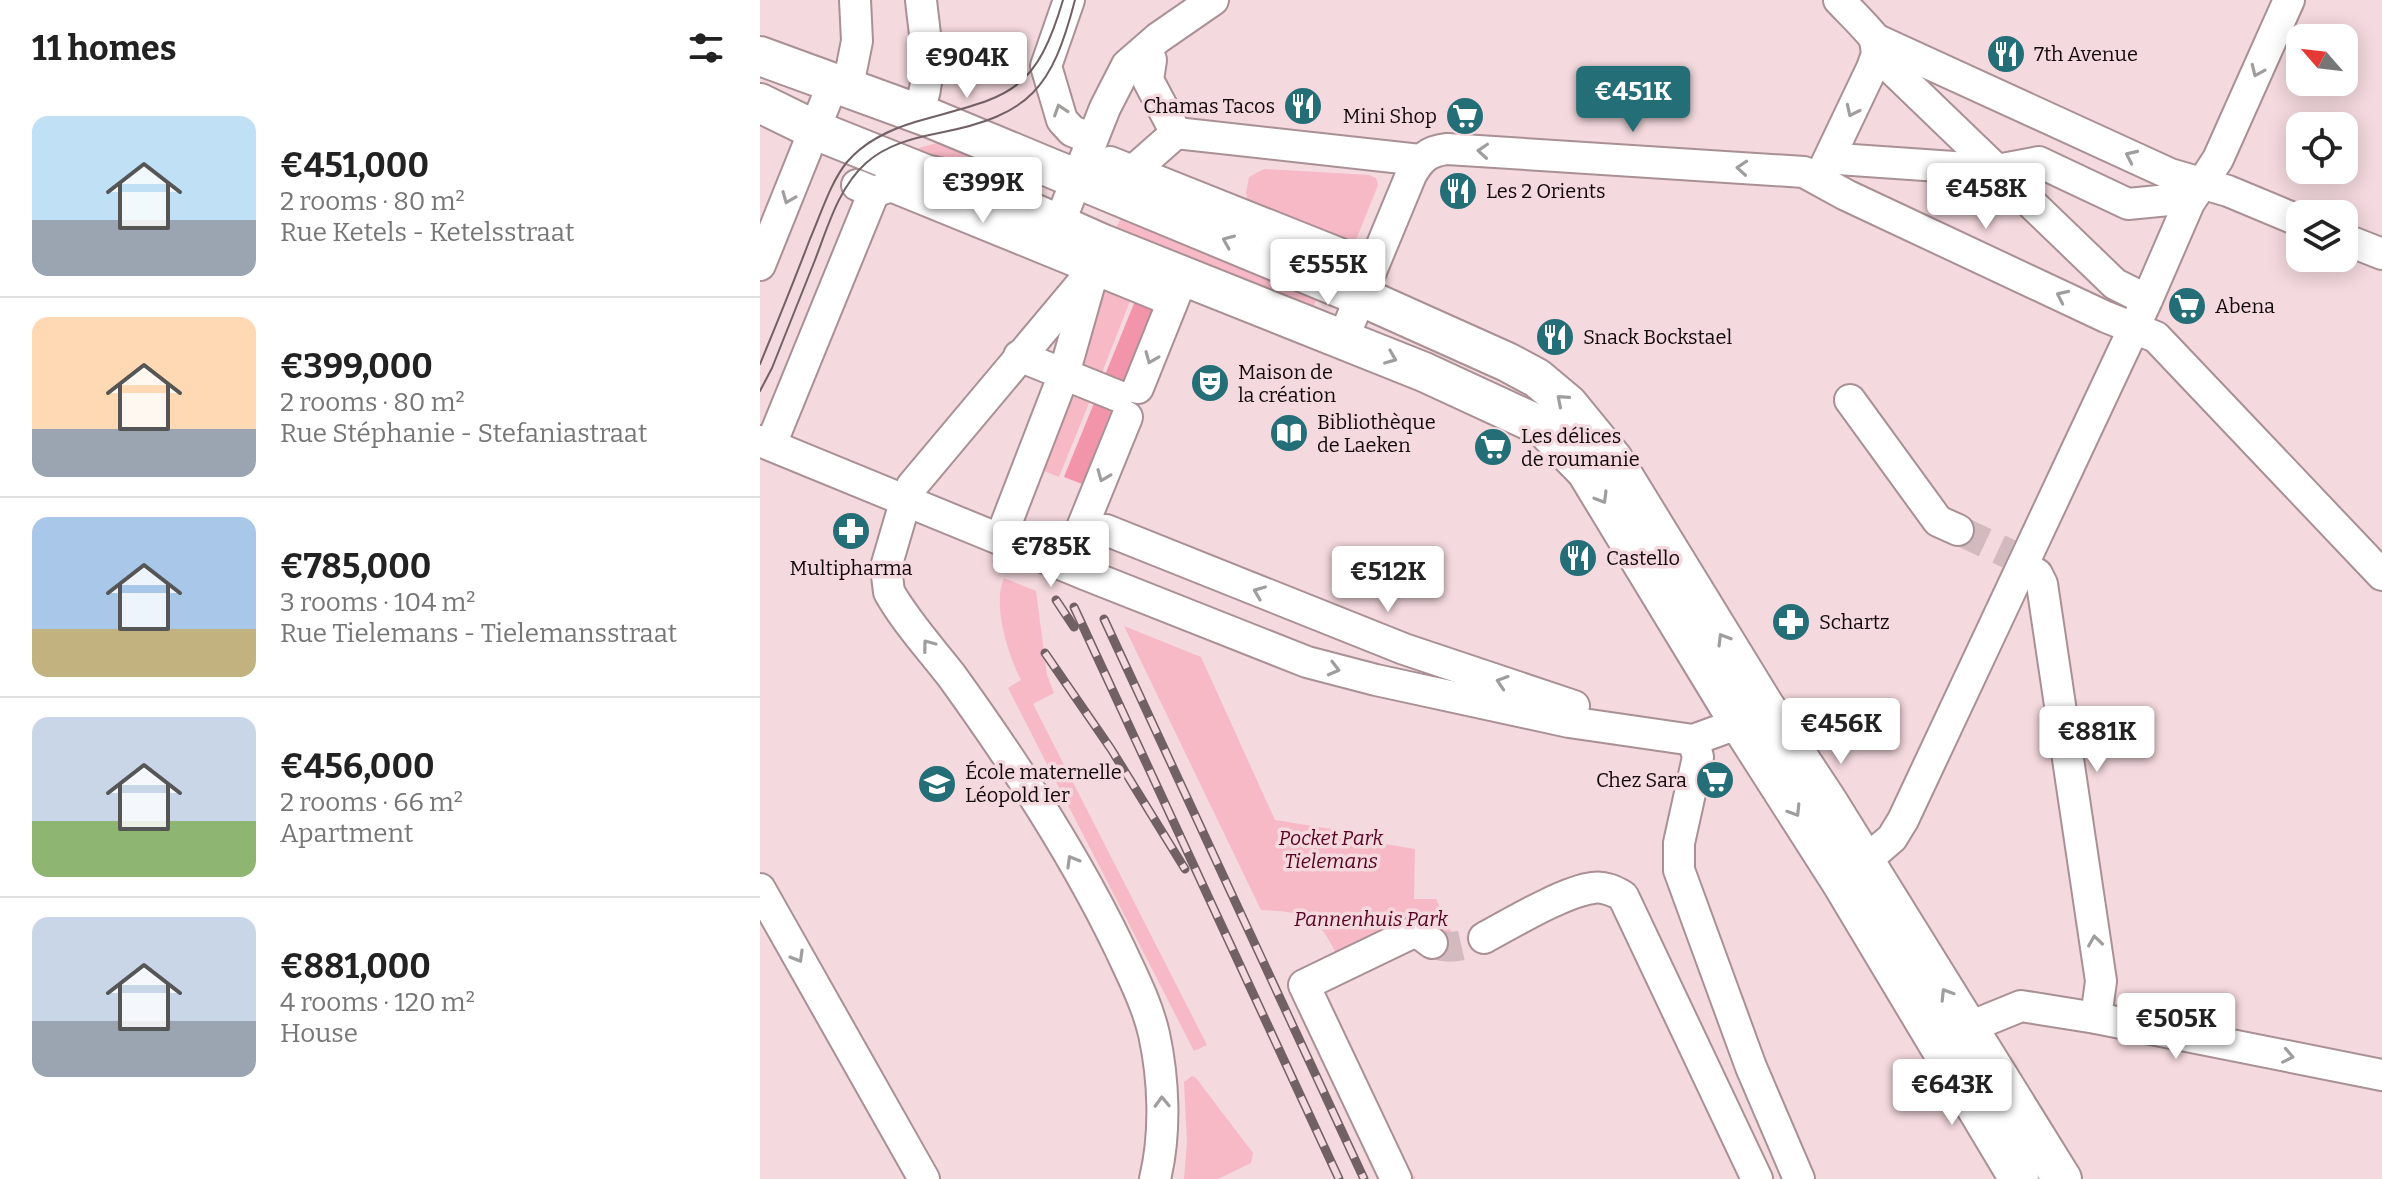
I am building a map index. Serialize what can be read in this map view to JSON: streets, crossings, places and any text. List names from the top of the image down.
{
  "parks": ["Pocket Park Tielemans", "Pannenhuis Park"],
  "places": {
    "restaurant": [
      "7th Avenue",
      "Chamas Tacos",
      "Les 2 Orients",
      "Snack Bockstael",
      "Castello"
    ],
    "supermarket": [
      "Mini Shop",
      "Abena",
      "Les délices de roumanie",
      "Chez Sara"
    ],
    "theatre": ["Maison de la création"],
    "library": ["Bibliothèque de Laeken"],
    "pharmacy": ["Multipharma", "Schartz"],
    "school or university": ["École maternelle Léopold Ier"]
  },
  "north": "top left",
  "page": {
    "heading": "11 homes",
    "price": [
      "€904K",
      "€451K",
      "€399K",
      "€458K",
      "€555K",
      "€785K",
      "€512K",
      "€456K",
      "€881K",
      "€505K",
      "€643K"
    ],
    "list": [
      {
        "name": "€451,000",
        "note": "2 rooms · 80 m² · Rue Ketels - Ketelsstraat"
      },
      {
        "name": "€399,000",
        "note": "2 rooms · 80 m² · Rue Stéphanie - Stefaniastraat"
      },
      {
        "name": "€785,000",
        "note": "3 rooms · 104 m² · Rue Tielemans - Tielemansstraat"
      },
      {
        "name": "€456,000",
        "note": "2 rooms · 66 m² · Apartment"
      },
      {
        "name": "€881,000",
        "note": "4 rooms · 120 m² · House"
      }
    ]
  }
}
